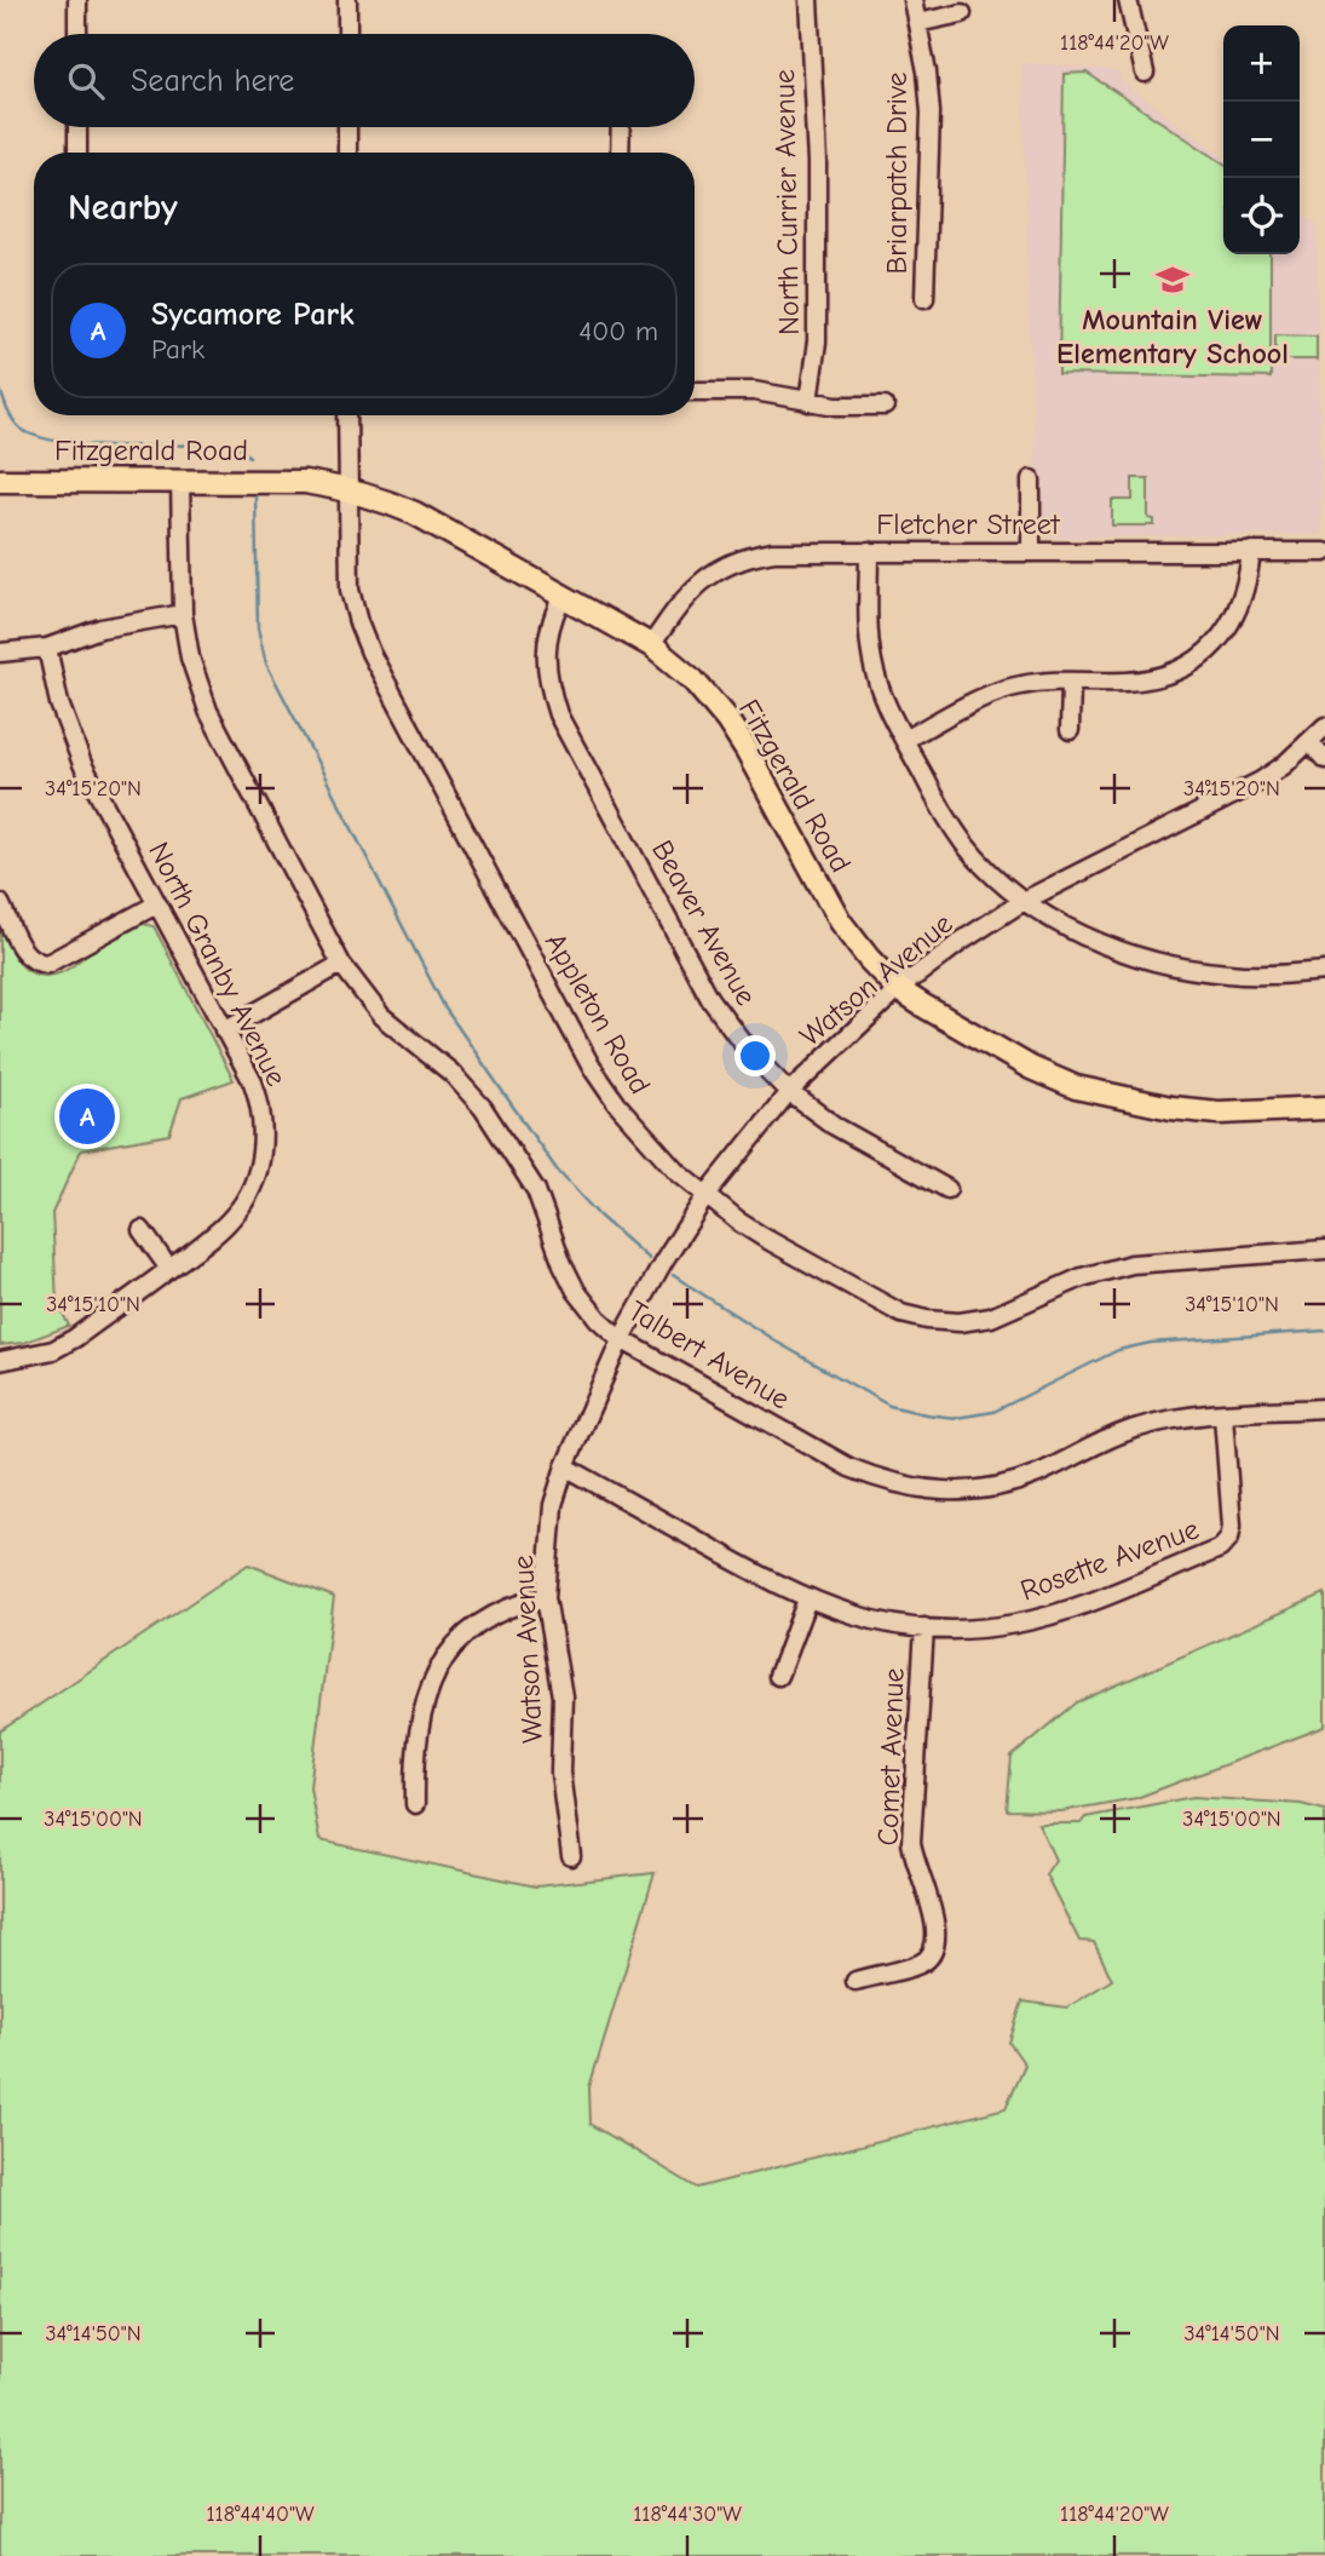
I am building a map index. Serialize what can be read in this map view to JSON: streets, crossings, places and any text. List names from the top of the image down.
{
  "streets": {
    "main road": ["Fitzgerald Road"],
    "street": [
      "Briarpatch Drive",
      "North Currier Avenue",
      "Fletcher Street",
      "Beaver Avenue",
      "North Granby Avenue",
      "Watson Avenue",
      "Appleton Road",
      "Talbert Avenue",
      "Rosette Avenue",
      "Comet Avenue"
    ]
  },
  "crossings": [
    ["Fitzgerald Road", "Fletcher Street"],
    ["Fitzgerald Road", "Beaver Avenue"],
    ["Fitzgerald Road", "Watson Avenue"],
    ["Fitzgerald Road", "Appleton Road"],
    ["Fitzgerald Road", "Talbert Avenue"],
    ["Beaver Avenue", "Watson Avenue"],
    ["Watson Avenue", "Appleton Road"],
    ["Watson Avenue", "Talbert Avenue"],
    ["Watson Avenue", "Rosette Avenue"],
    ["Talbert Avenue", "Rosette Avenue"],
    ["Rosette Avenue", "Comet Avenue"]
  ],
  "places": {
    "school or university": ["Mountain View Elementary School"]
  },
  "page": {
    "map_buttons": ["+", "−"],
    "search": "Search here",
    "heading": "Nearby",
    "list": [
      {
        "mark": "A",
        "name": "Sycamore Park",
        "note": "Park",
        "value": "400 m"
      }
    ],
    "pins": "A"
  },
  "coordinates": [
    "118°44'20\"W",
    "34°15'20\"N",
    "34°15'10\"N",
    "34°15'00\"N",
    "34°14'50\"N",
    "118°44'40\"W",
    "118°44'30\"W"
  ]
}
